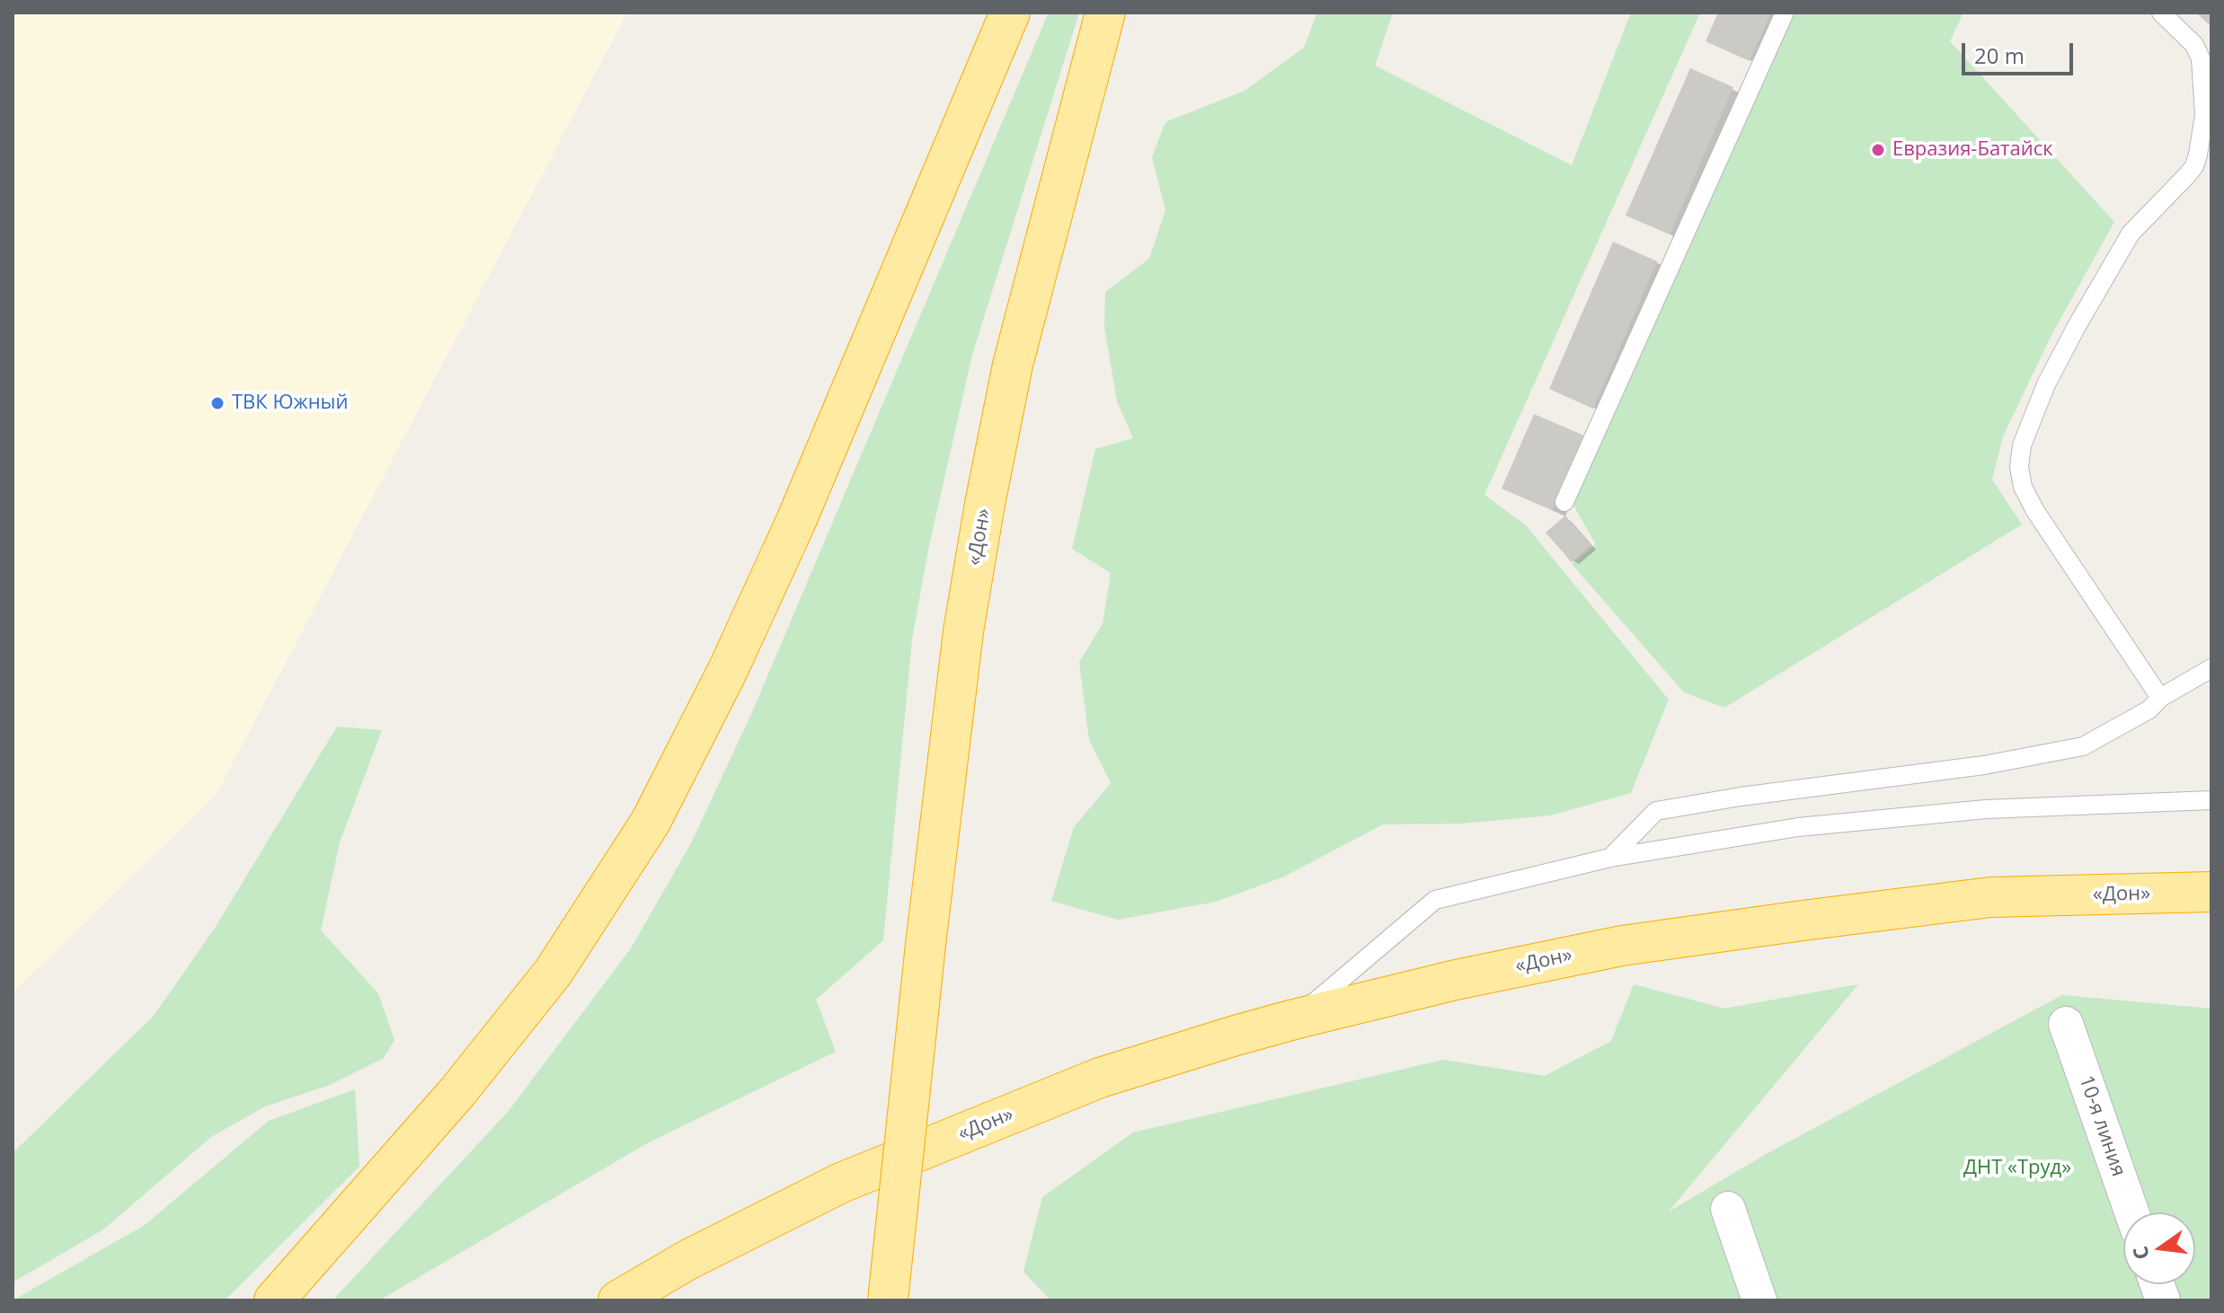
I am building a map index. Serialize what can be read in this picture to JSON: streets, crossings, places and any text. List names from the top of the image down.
{
  "streets": {
    "highway": ["«Дон»"],
    "street": ["10-я линия"]
  },
  "parks": ["ДНТ «Труд»"],
  "places": ["Евразия-Батайск", "ТВК Южный"],
  "scale_bar": "20 m",
  "north": "left"
}
